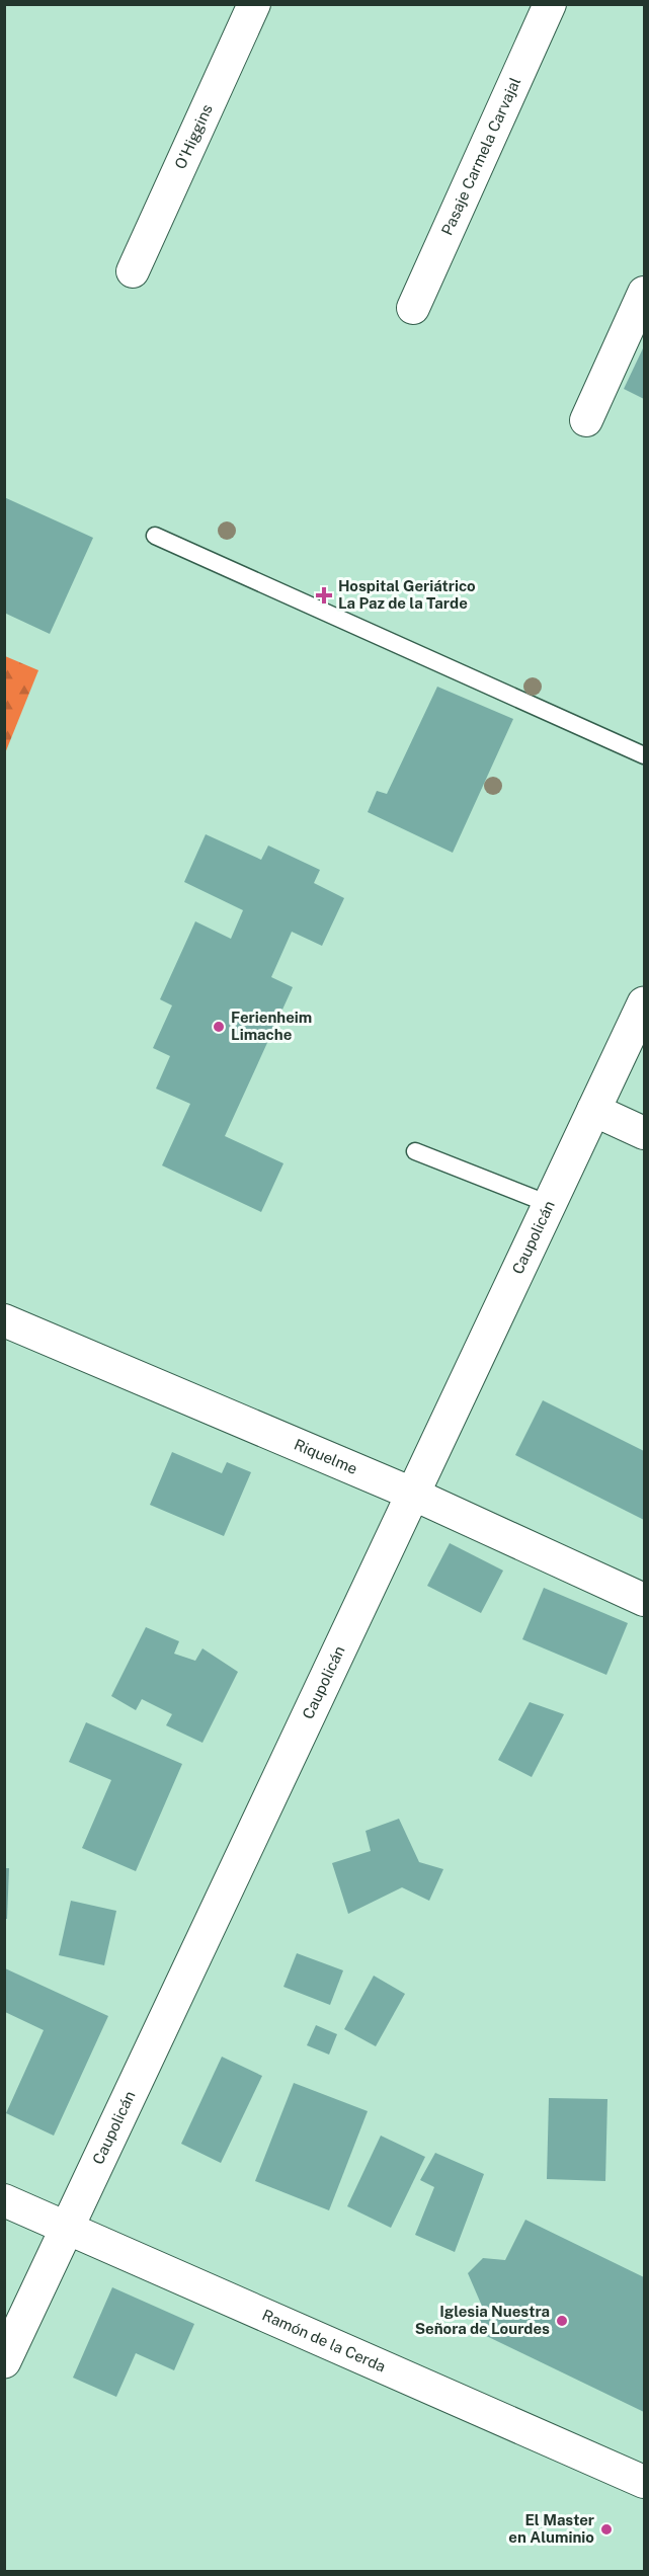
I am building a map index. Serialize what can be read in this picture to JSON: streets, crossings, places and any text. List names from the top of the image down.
{
  "streets": {
    "street": [
      "O'Higgins",
      "Pasaje Carmela Carvajal",
      "Caupolicán",
      "Riquelme",
      "Ramón de la Cerda"
    ]
  },
  "crossings": [
    ["Caupolicán", "Riquelme"],
    ["Caupolicán", "Ramón de la Cerda"]
  ],
  "places": {
    "health": ["Hospital Geriátrico La Paz de la Tarde"],
    "other": ["Ferienheim Limache", "Iglesia Nuestra Señora de Lourdes", "El Master en Aluminio"]
  }
}
